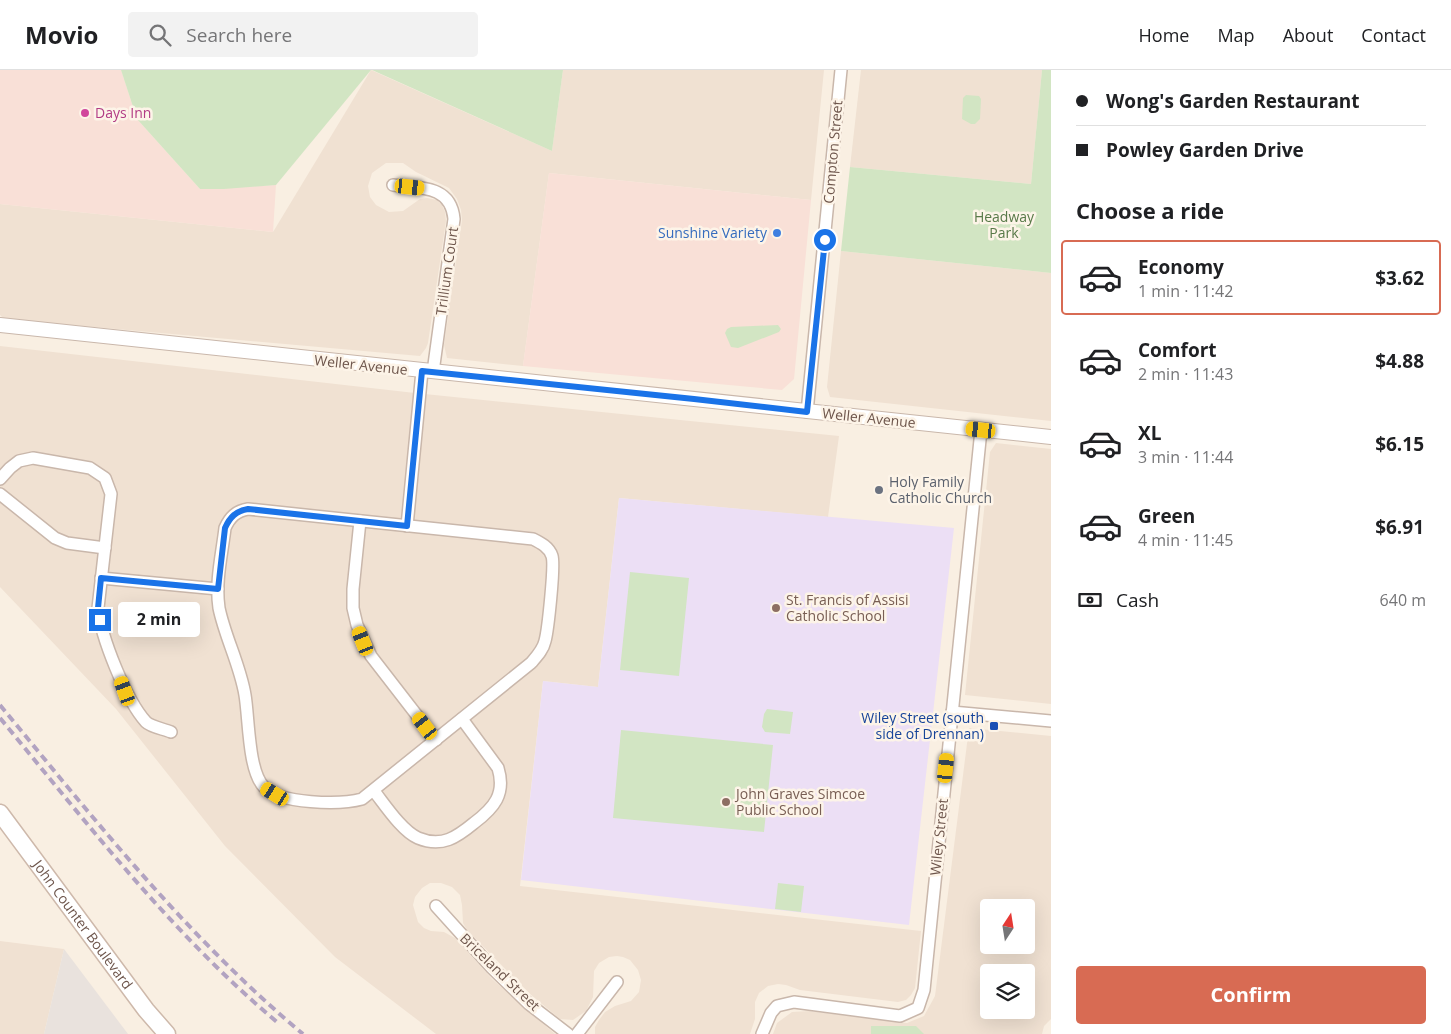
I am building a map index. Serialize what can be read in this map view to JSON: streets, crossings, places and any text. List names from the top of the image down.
{
  "streets": {
    "main road": ["John Counter Boulevard"],
    "street": [
      "Compton Street",
      "Trillium Court",
      "Weller Avenue",
      "Wiley Street",
      "Briceland Street"
    ]
  },
  "crossings": [
    ["Compton Street", "Weller Avenue"],
    ["Trillium Court", "Weller Avenue"],
    ["Weller Avenue", "Wiley Street"]
  ],
  "parks": ["Headway Park"],
  "places": {
    "other": [
      "Days Inn",
      "Sunshine Variety",
      "Holy Family Catholic Church",
      "St. Francis of Assisi Catholic School",
      "John Graves Simcoe Public School"
    ],
    "transit": ["Wiley Street (south side of Drennan)"]
  },
  "north": "top",
  "page": {
    "header": "Movio",
    "search": "Search here",
    "nav": [
      "Home",
      "Map",
      "About",
      "Contact"
    ],
    "banner": ["Wong's Garden Restaurant", "Powley Garden Drive"],
    "heading": "Choose a ride",
    "list": [
      {
        "name": "Economy",
        "note": "1 min · 11:42",
        "value": "$3.62"
      },
      {
        "name": "Comfort",
        "note": "2 min · 11:43",
        "value": "$4.88"
      },
      {
        "name": "XL",
        "note": "3 min · 11:44",
        "value": "$6.15"
      },
      {
        "name": "Green",
        "note": "4 min · 11:45",
        "value": "$6.91"
      }
    ],
    "pay": ["Cash", "640 m"],
    "bubble": "2 min",
    "buttons": "Confirm"
  }
}
